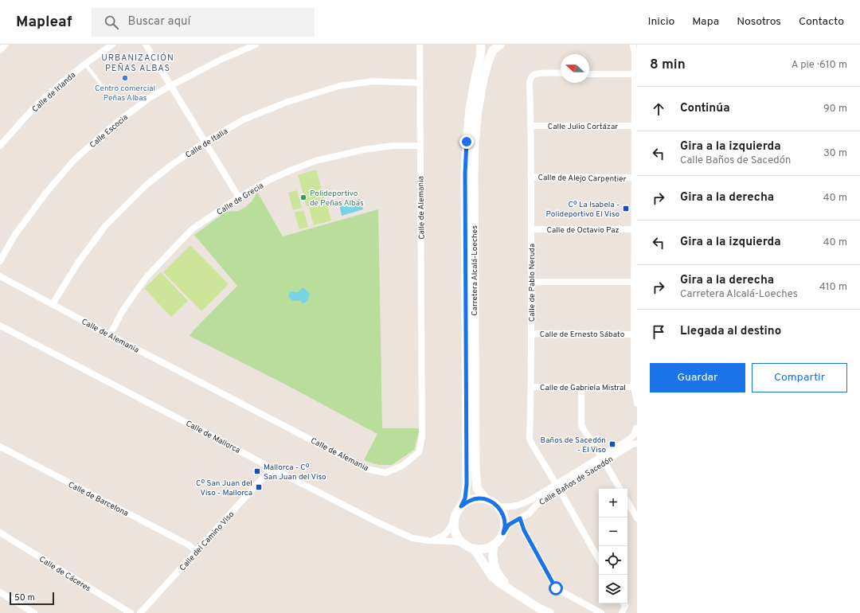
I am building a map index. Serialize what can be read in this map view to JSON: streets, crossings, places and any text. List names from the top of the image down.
{
  "streets": {
    "main road": ["Carretera Alcalá-Loeches"],
    "street": [
      "Calle de Irlanda",
      "Calle Julio Cortázar",
      "Calle Escocia",
      "Calle de Italia",
      "Calle de Alejo Carpentier",
      "Calle de Grecia",
      "Calle de Alemania",
      "Calle de Octavio Paz",
      "Calle de Pablo Neruda",
      "Calle de Ernesto Sábato",
      "Calle de Gabriela Mistral",
      "Calle de Mallorca",
      "Calle Baños de Sacedón",
      "Calle de Barcelona",
      "Calle del Camino Viso",
      "Calle de Cáceres"
    ]
  },
  "crossings": [
    ["Calle Julio Cortázar", "Calle de Pablo Neruda"],
    ["Calle de Italia", "Calle de Alemania"],
    ["Calle de Alejo Carpentier", "Calle de Pablo Neruda"],
    ["Calle de Grecia", "Calle de Alemania"],
    ["Calle de Octavio Paz", "Calle de Pablo Neruda"],
    ["Carretera Alcalá-Loeches", "Calle de Mallorca"],
    ["Carretera Alcalá-Loeches", "Calle Baños de Sacedón"],
    ["Calle de Pablo Neruda", "Calle de Ernesto Sábato"],
    ["Calle de Pablo Neruda", "Calle de Gabriela Mistral"],
    ["Calle de Pablo Neruda", "Calle Baños de Sacedón"],
    ["Calle de Mallorca", "Calle Baños de Sacedón"],
    ["Calle de Mallorca", "Calle del Camino Viso"],
    ["Calle de Barcelona", "Calle del Camino Viso"]
  ],
  "districts": ["URBANIZACIÓN PEÑAS ALBAS"],
  "places": {
    "other": ["Centro comercial Peñas Albas", "Polideportivo de Peñas Albas"],
    "transit": [
      "Cº La Isabela - Polideportivo El Viso",
      "Baños de Sacedón - El Viso",
      "Mallorca - Cº San Juan del Viso",
      "Cº San Juan del Viso - Mallorca"
    ]
  },
  "scale_bar": "50 m",
  "north": "left",
  "page": {
    "header": "Mapleaf",
    "search": "Buscar aquí",
    "nav": [
      "Inicio",
      "Mapa",
      "Nosotros",
      "Contacto"
    ],
    "heading": ["8 min", "A pie · 610 m"],
    "list": [
      ["Continúa", "90 m"],
      ["Gira a la izquierda", "Calle Baños de Sacedón", "30 m"],
      ["Gira a la derecha", "40 m"],
      ["Gira a la izquierda", "40 m"],
      ["Gira a la derecha", "Carretera Alcalá-Loeches", "410 m"],
      "Llegada al destino"
    ],
    "buttons": ["Guardar", "Compartir"],
    "map_buttons": ["+", "−"],
    "scale": "50 m"
  }
}
